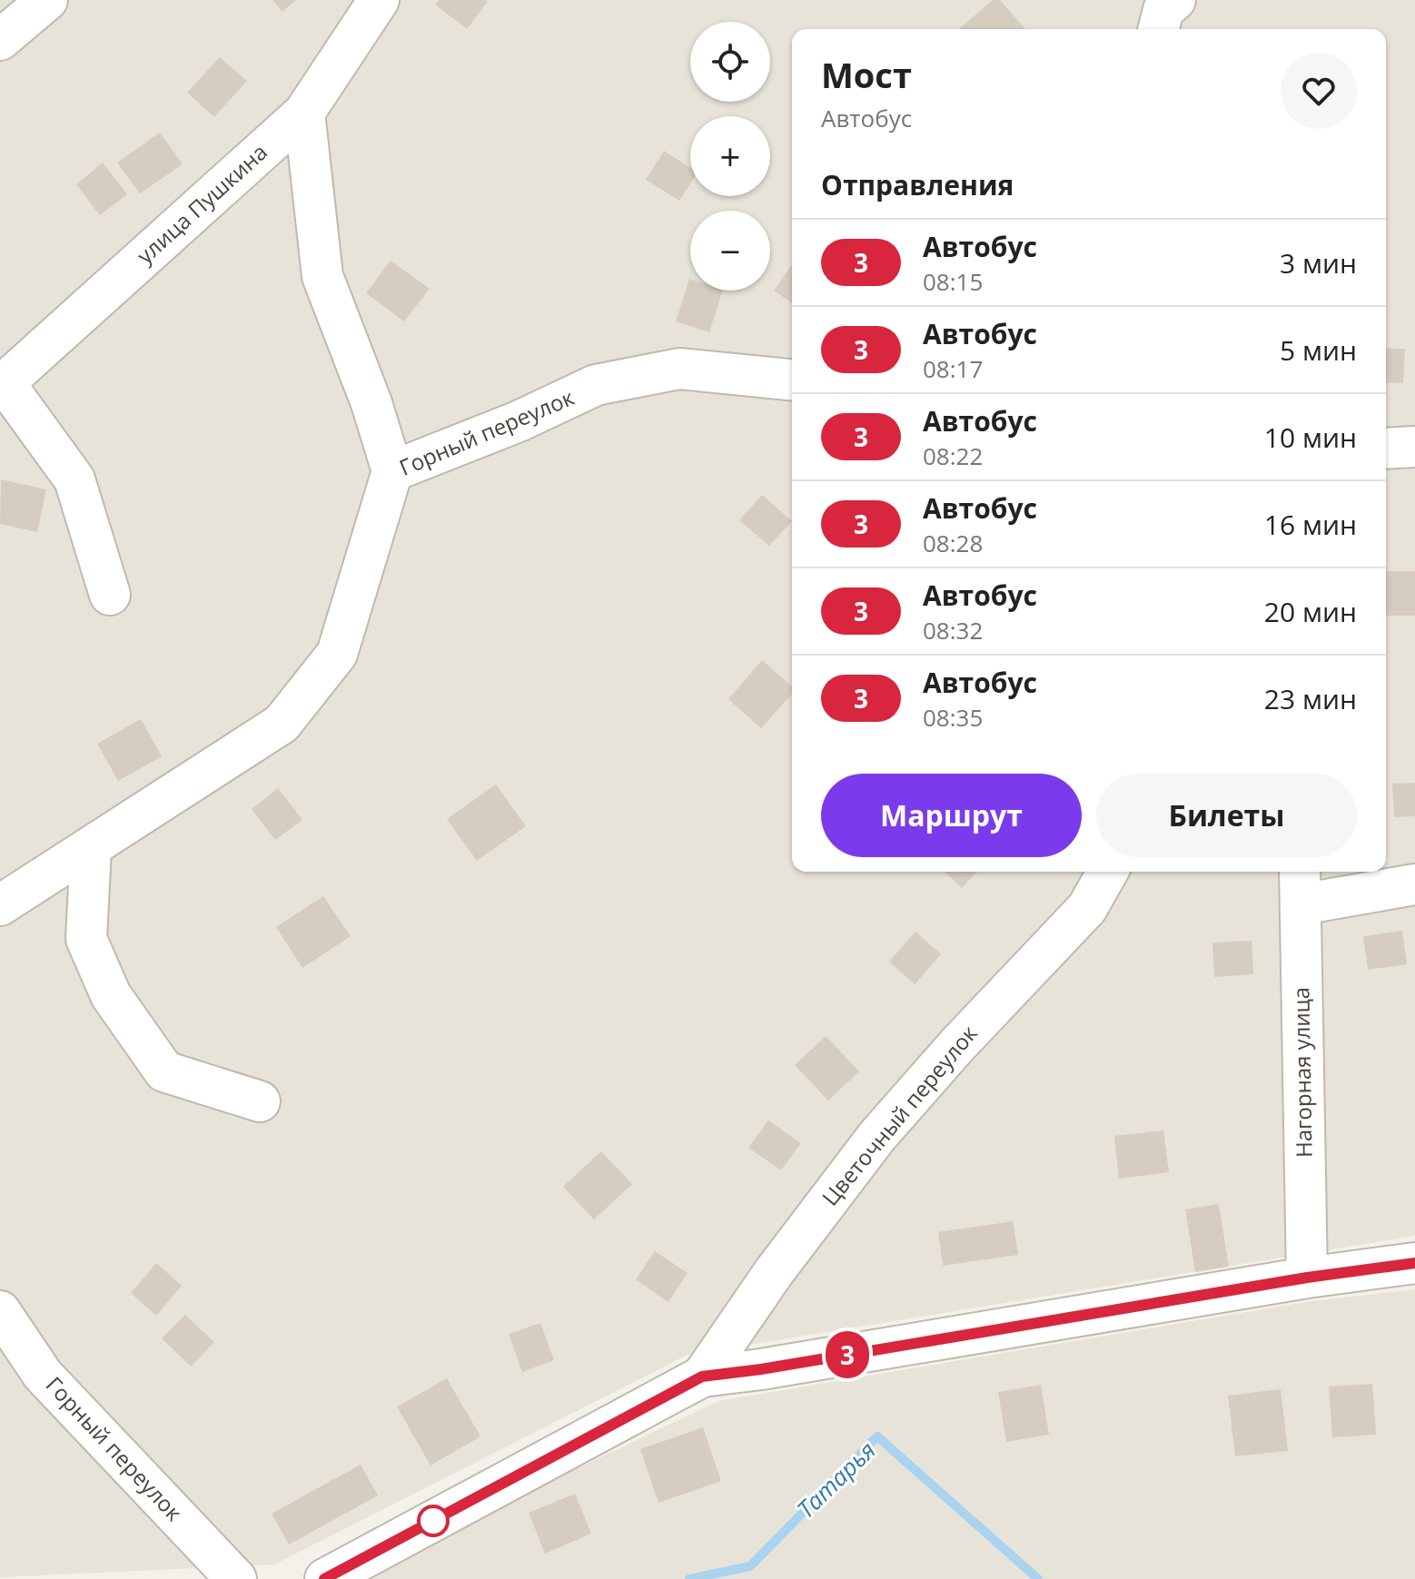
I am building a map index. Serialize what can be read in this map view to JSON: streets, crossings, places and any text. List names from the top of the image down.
{
  "streets": {
    "street": [
      "улица Пушкина",
      "Горный переулок",
      "Нагорная улица",
      "Цветочный переулок"
    ]
  },
  "water": ["Татарья"],
  "lines": ["bus line 3"],
  "page": {
    "on_map": "3",
    "map_buttons": ["+", "−"],
    "heading": [
      ["Мост", "Автобус"],
      "Отправления"
    ],
    "list": [
      {
        "mark": "3",
        "name": "Автобус",
        "note": "08:15",
        "value": "3 мин"
      },
      {
        "mark": "3",
        "name": "Автобус",
        "note": "08:17",
        "value": "5 мин"
      },
      {
        "mark": "3",
        "name": "Автобус",
        "note": "08:22",
        "value": "10 мин"
      },
      {
        "mark": "3",
        "name": "Автобус",
        "note": "08:28",
        "value": "16 мин"
      },
      {
        "mark": "3",
        "name": "Автобус",
        "note": "08:32",
        "value": "20 мин"
      },
      {
        "mark": "3",
        "name": "Автобус",
        "note": "08:35",
        "value": "23 мин"
      }
    ],
    "buttons": ["Маршрут", "Билеты"]
  }
}
